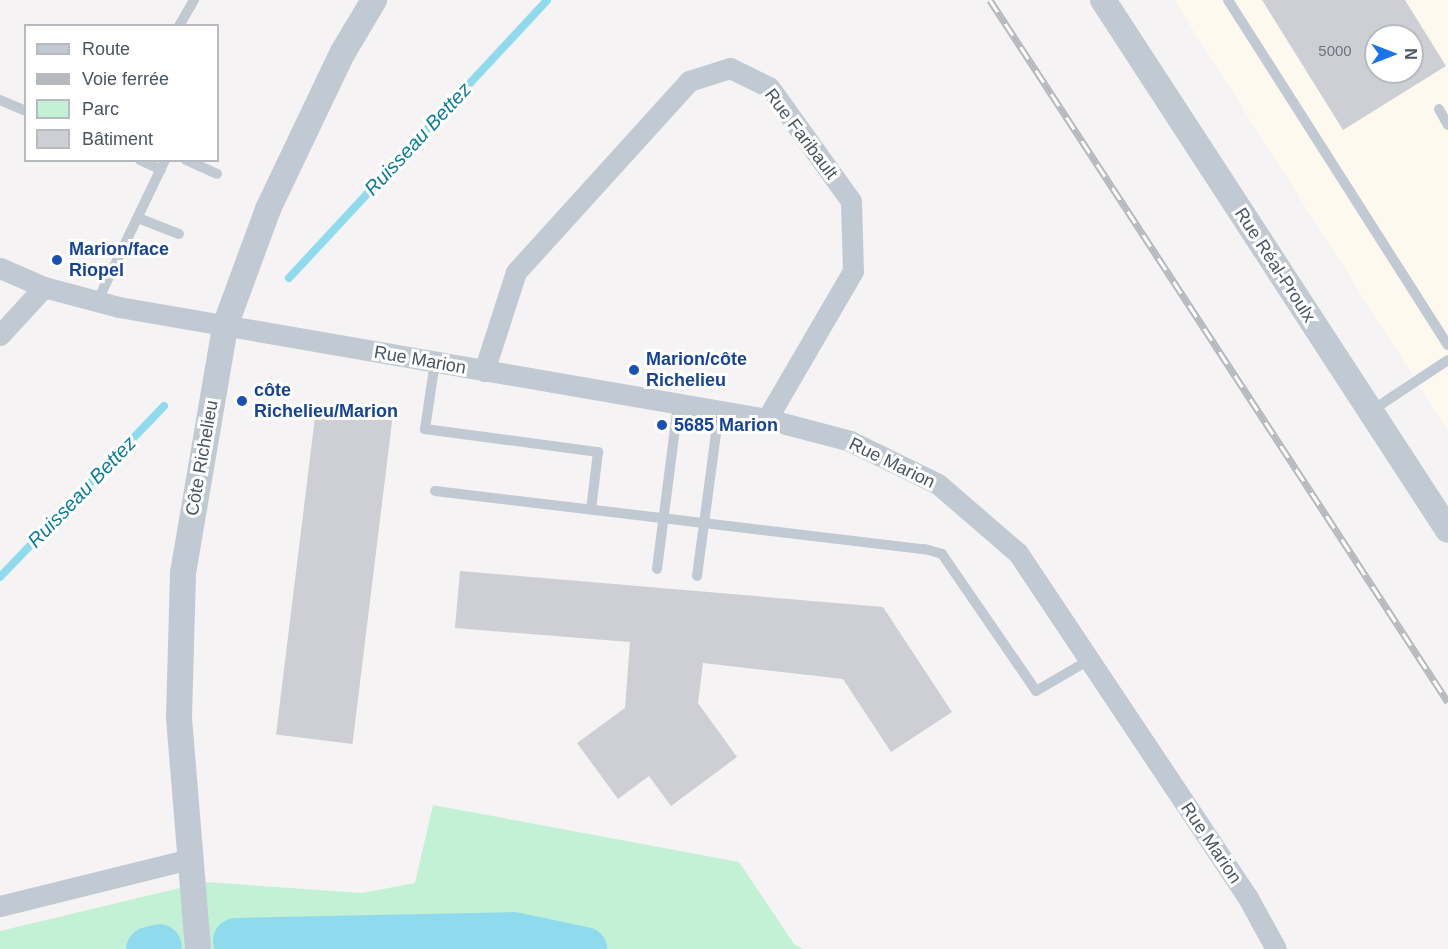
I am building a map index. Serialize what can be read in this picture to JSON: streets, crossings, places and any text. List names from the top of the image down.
{
  "streets": {
    "street": [
      "Rue Faribault",
      "Rue Réal-Proulx",
      "Rue Marion",
      "Côte Richelieu"
    ]
  },
  "crossings": [
    ["Rue Faribault", "Rue Marion"],
    ["Rue Marion", "Côte Richelieu"]
  ],
  "water": ["Ruisseau Bettez"],
  "places": [
    "Marion/face Riopel",
    "Marion/côte Richelieu",
    "côte Richelieu/Marion",
    "5685 Marion"
  ],
  "house_numbers": ["5000"],
  "legend": [
    "Route",
    "Voie ferrée",
    "Parc",
    "Bâtiment"
  ],
  "north": "right"
}
